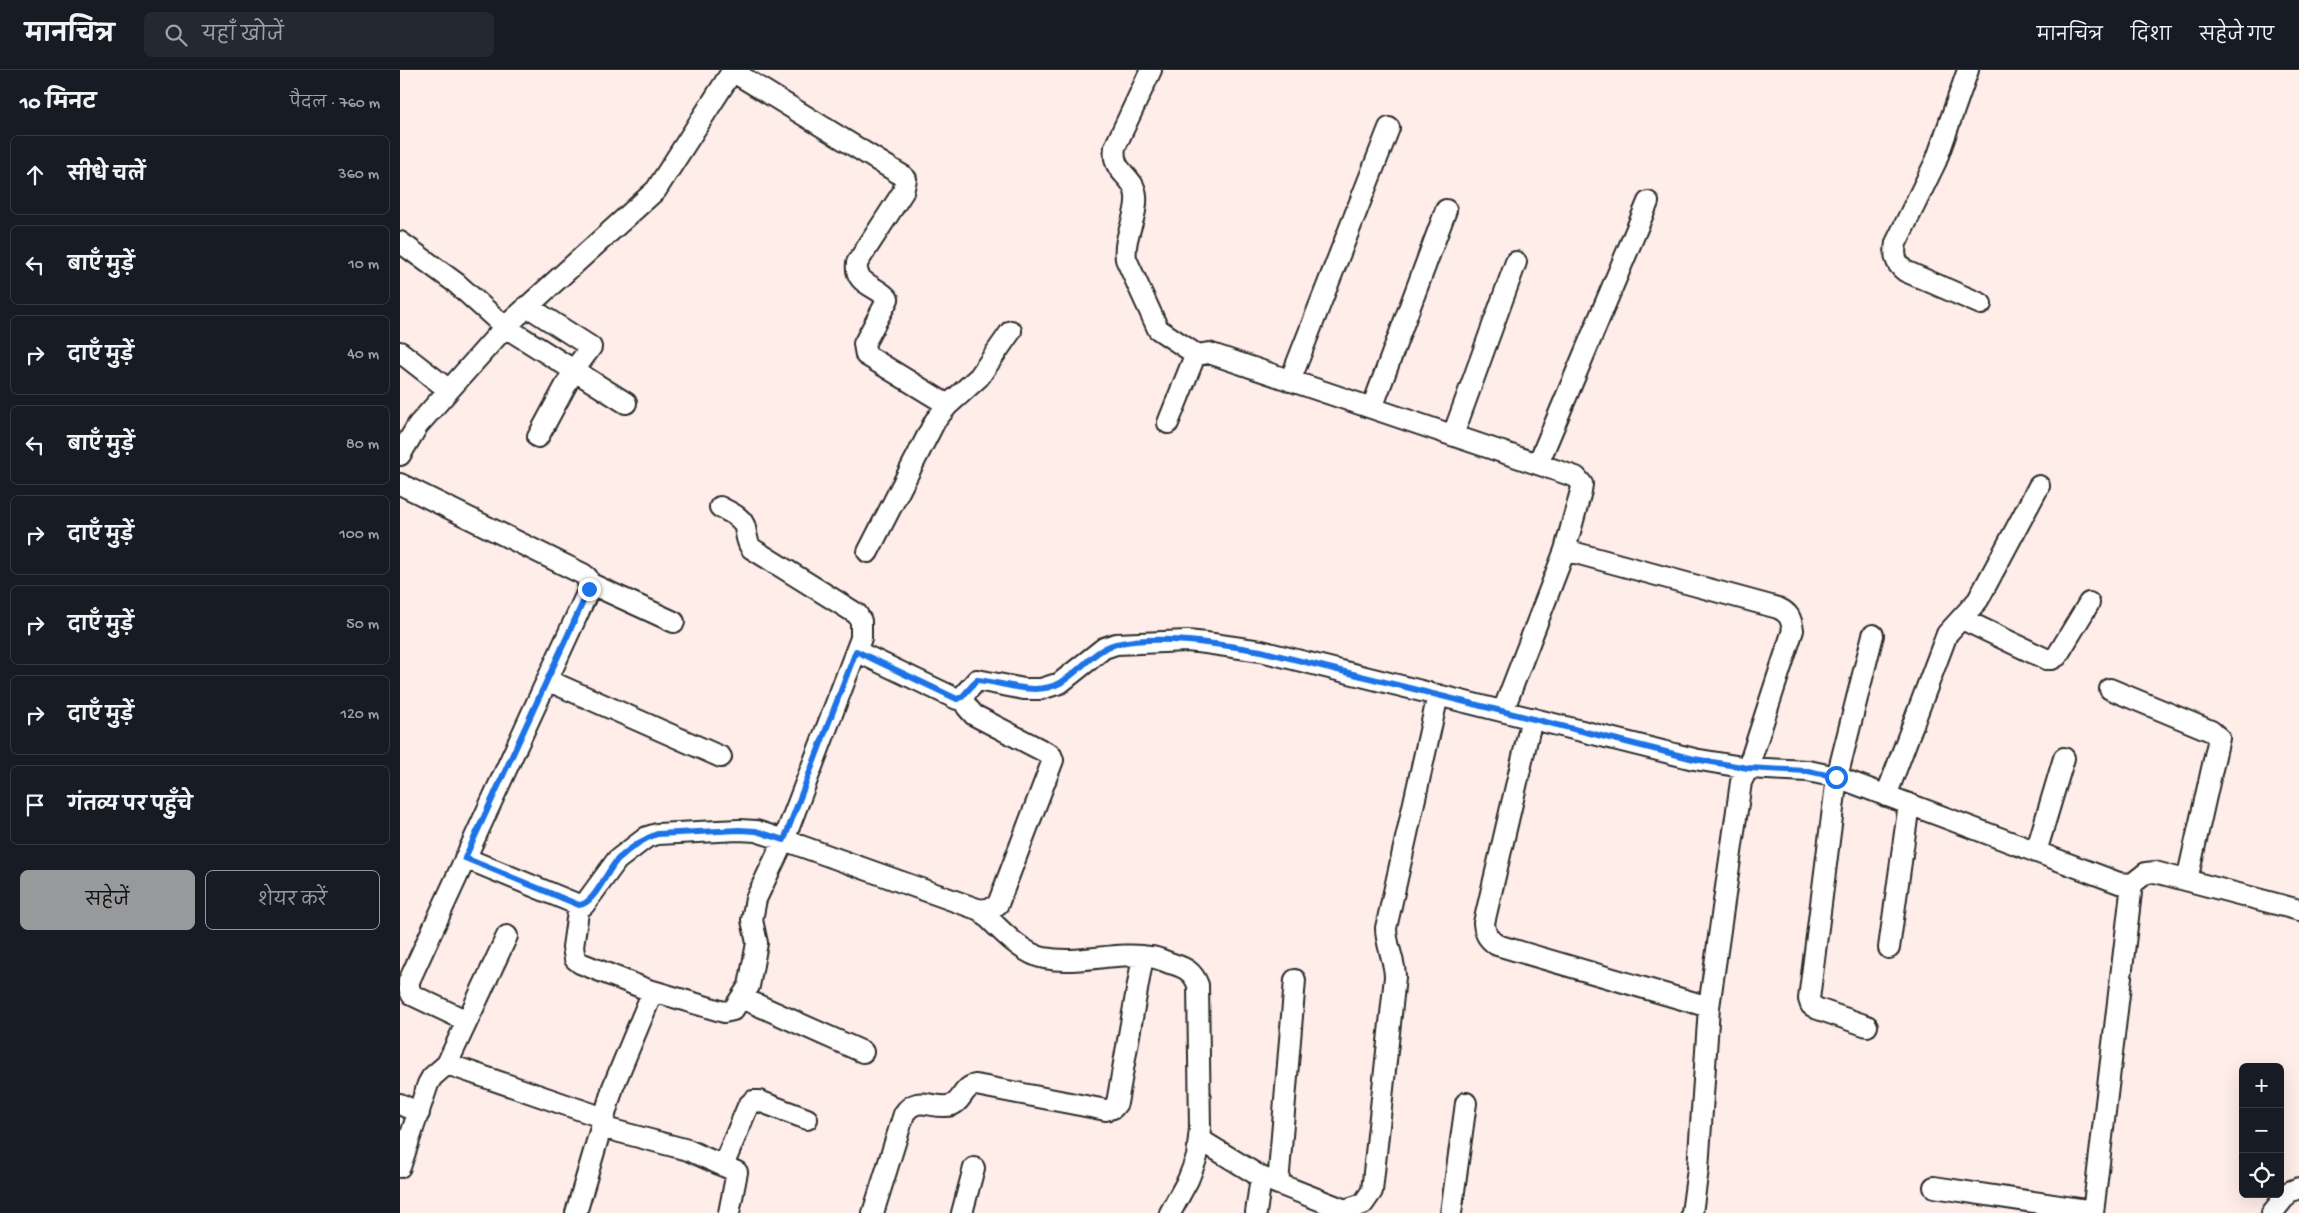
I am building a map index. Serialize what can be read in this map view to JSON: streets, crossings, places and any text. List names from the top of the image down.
{
  "page": {
    "header": "मानचित्र",
    "search": "यहाँ खोजें",
    "nav": ["मानचित्र", "दिशा", "सहेजे गए"],
    "heading": ["10 मिनट", "पैदल · 760 m"],
    "list": [
      ["सीधे चलें", "360 m"],
      ["बाएँ मुड़ें", "10 m"],
      ["दाएँ मुड़ें", "40 m"],
      ["बाएँ मुड़ें", "80 m"],
      ["दाएँ मुड़ें", "100 m"],
      ["दाएँ मुड़ें", "50 m"],
      ["दाएँ मुड़ें", "120 m"],
      "गंतव्य पर पहुँचे"
    ],
    "buttons": ["सहेजें", "शेयर करें"],
    "map_buttons": ["+", "−"]
  }
}
